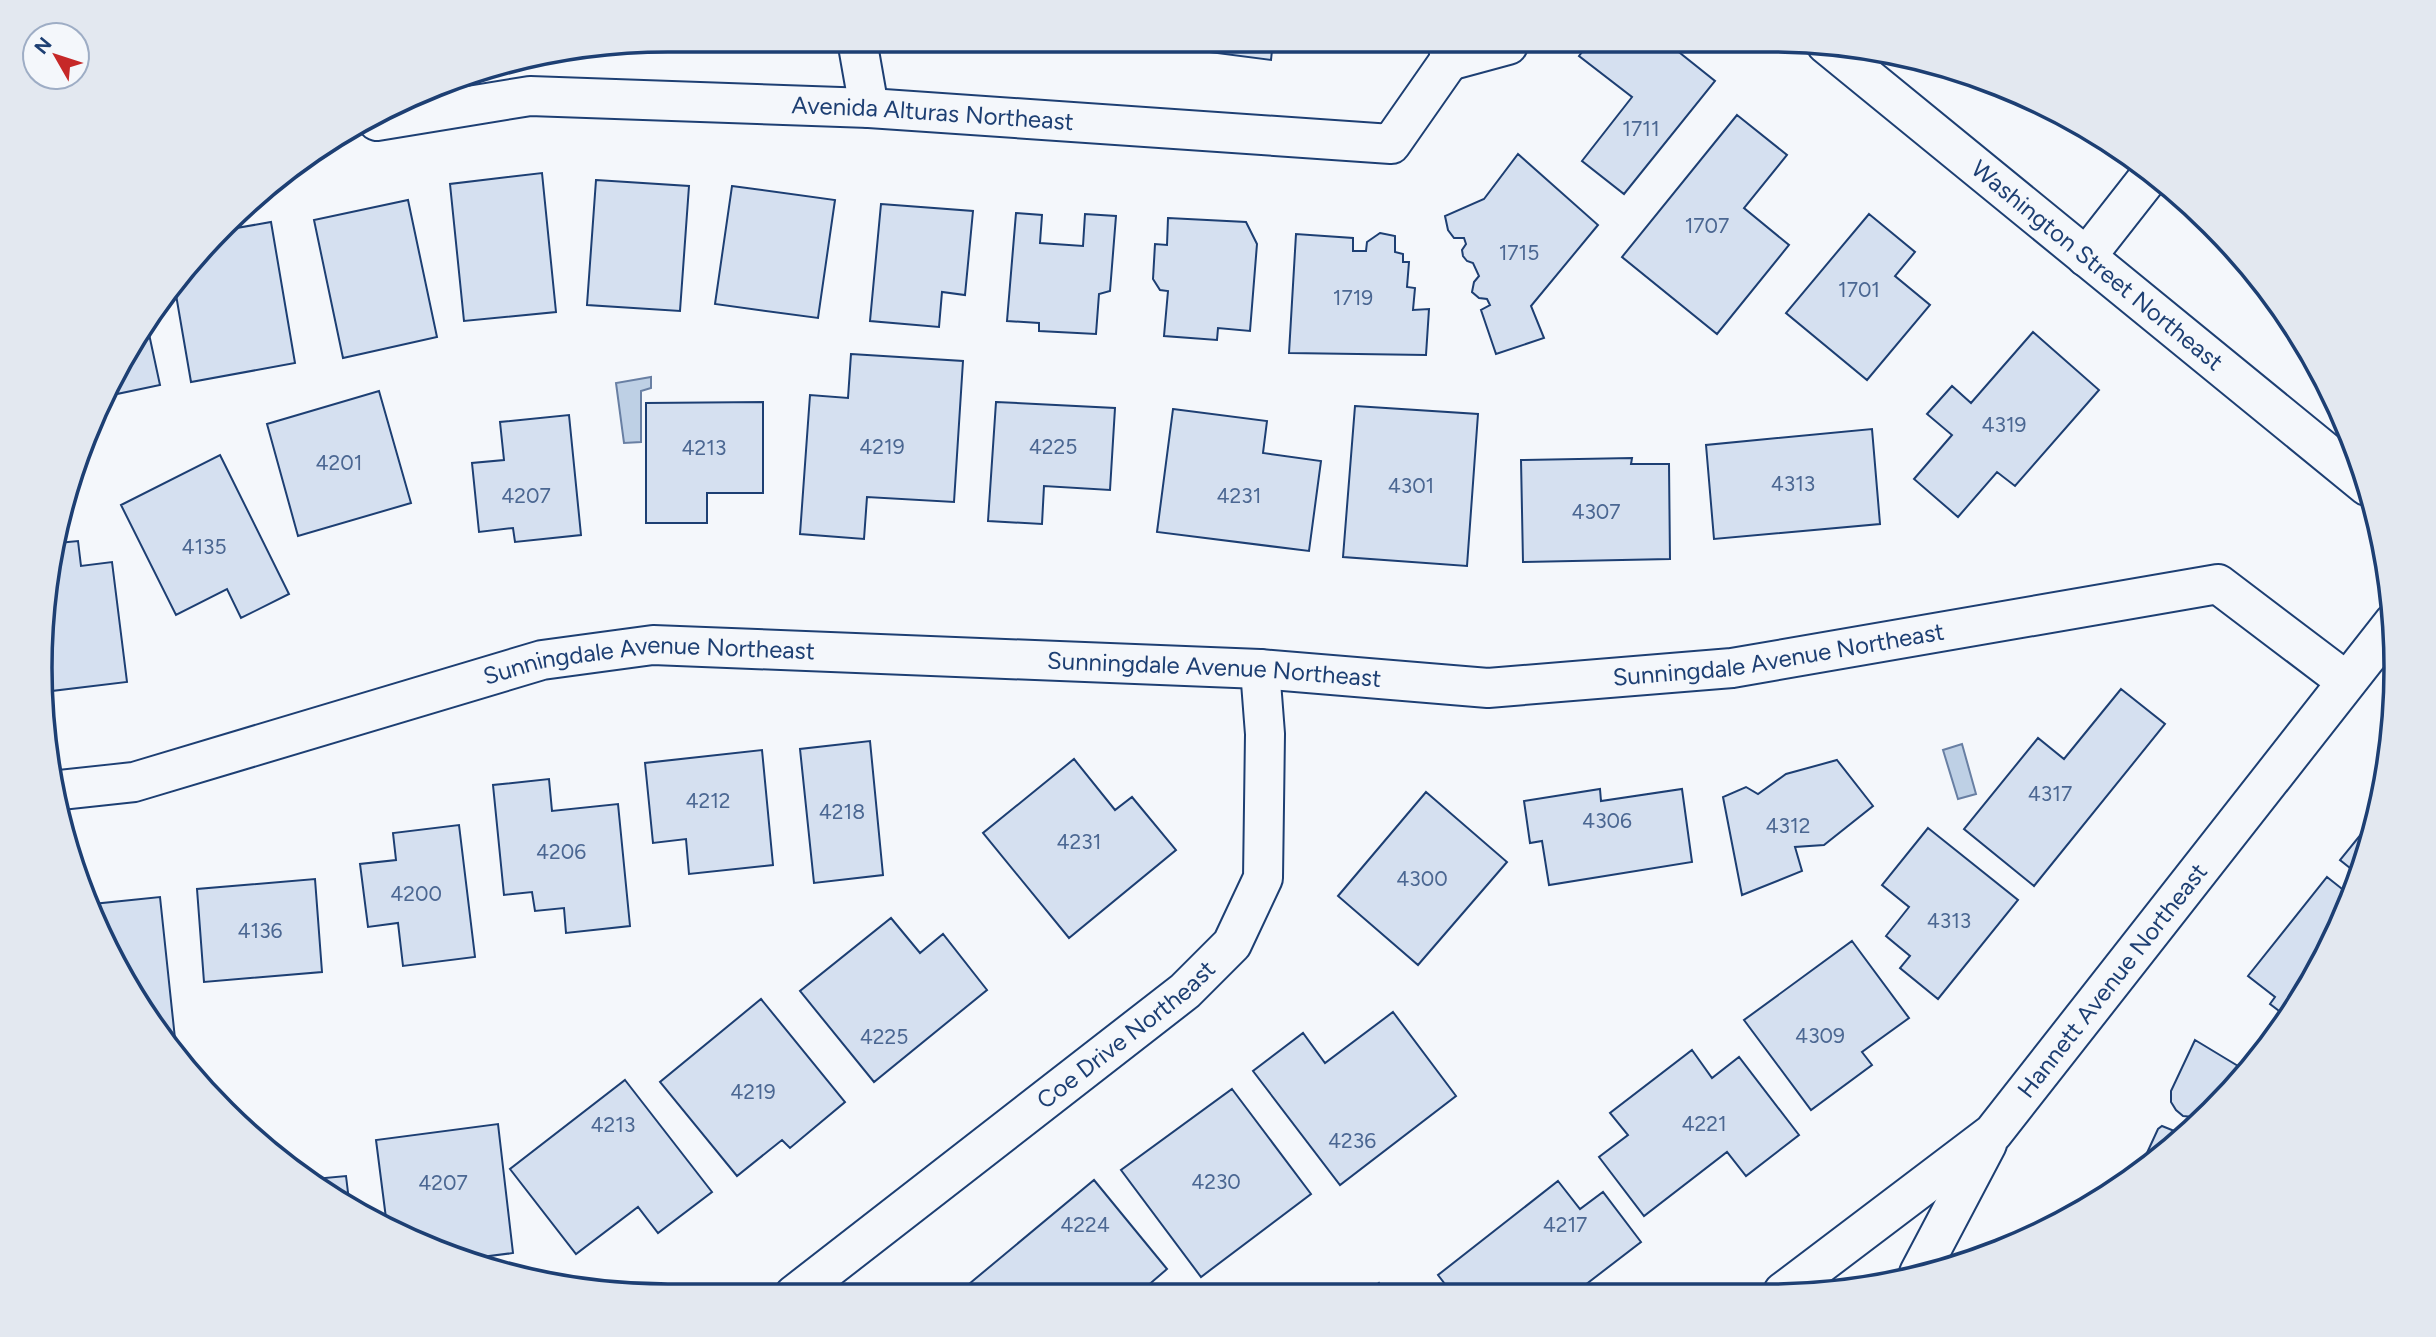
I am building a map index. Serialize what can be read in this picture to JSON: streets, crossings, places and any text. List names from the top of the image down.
{
  "streets": {
    "street": [
      "Avenida Alturas Northeast",
      "Washington Street Northeast",
      "Sunningdale Avenue Northeast",
      "Hannett Avenue Northeast",
      "Coe Drive Northeast"
    ]
  },
  "crossings": [
    ["Sunningdale Avenue Northeast", "Hannett Avenue Northeast"],
    ["Sunningdale Avenue Northeast", "Coe Drive Northeast"]
  ],
  "house_numbers": [
    "1711",
    "1707",
    "1715",
    "1701",
    "1719",
    "4319",
    "4219",
    "4225",
    "4213",
    "4201",
    "4313",
    "4301",
    "4207",
    "4231",
    "4307",
    "4135",
    "4317",
    "4212",
    "4218",
    "4306",
    "4312",
    "4231",
    "4206",
    "4300",
    "4200",
    "4313",
    "4136",
    "4309",
    "4225",
    "4219",
    "4221",
    "4213",
    "4236",
    "4230",
    "4207",
    "4224",
    "4217"
  ],
  "north": "top left"
}
